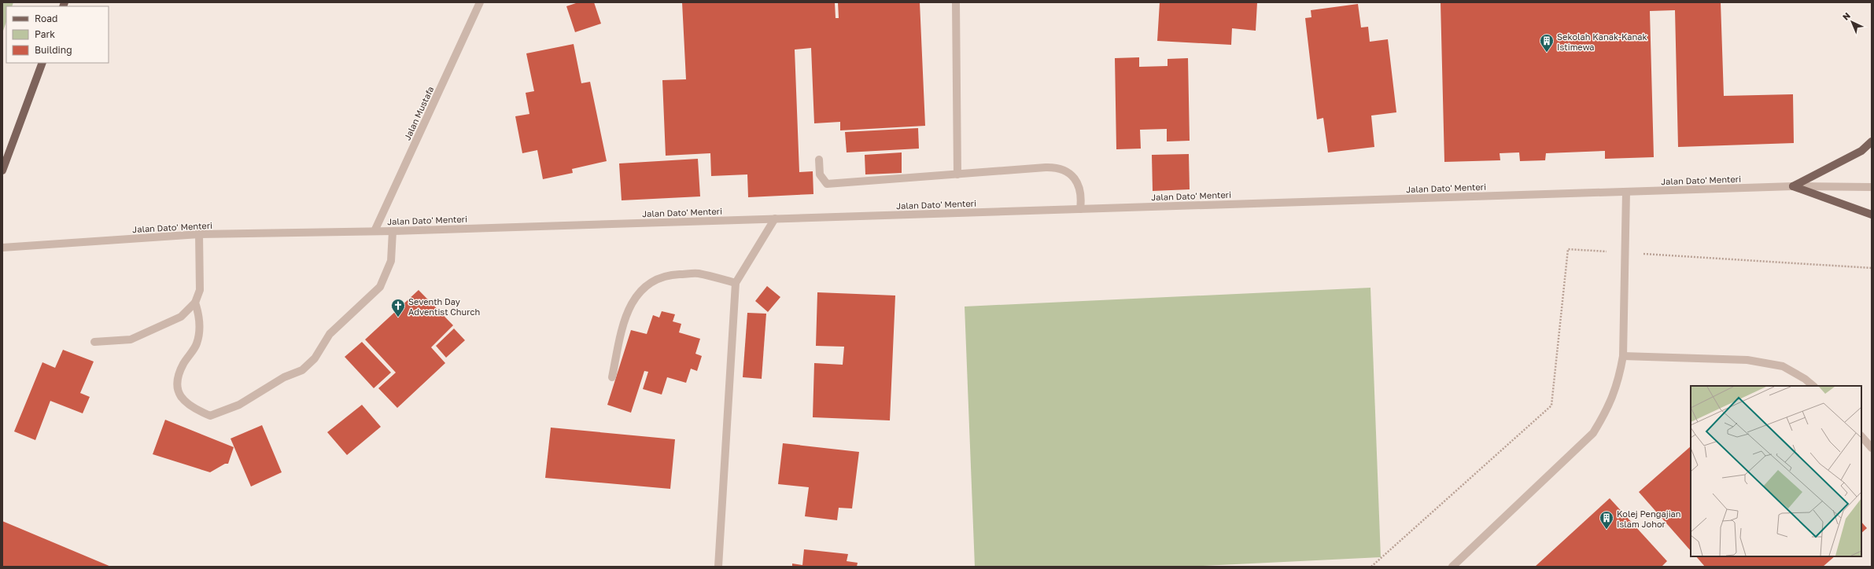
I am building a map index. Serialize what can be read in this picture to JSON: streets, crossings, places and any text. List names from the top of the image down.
{
  "streets": {
    "street": ["Jalan Mustafa", "Jalan Dato' Menteri"]
  },
  "crossings": [
    ["Jalan Mustafa", "Jalan Dato' Menteri"]
  ],
  "places": {
    "building": ["Sekolah Kanak-Kanak Istimewa", "Kolej Pengajian Islam Johor"],
    "church": ["Seventh Day Adventist Church"]
  },
  "legend": ["Road", "Park", "Building"],
  "north": "top left"
}
